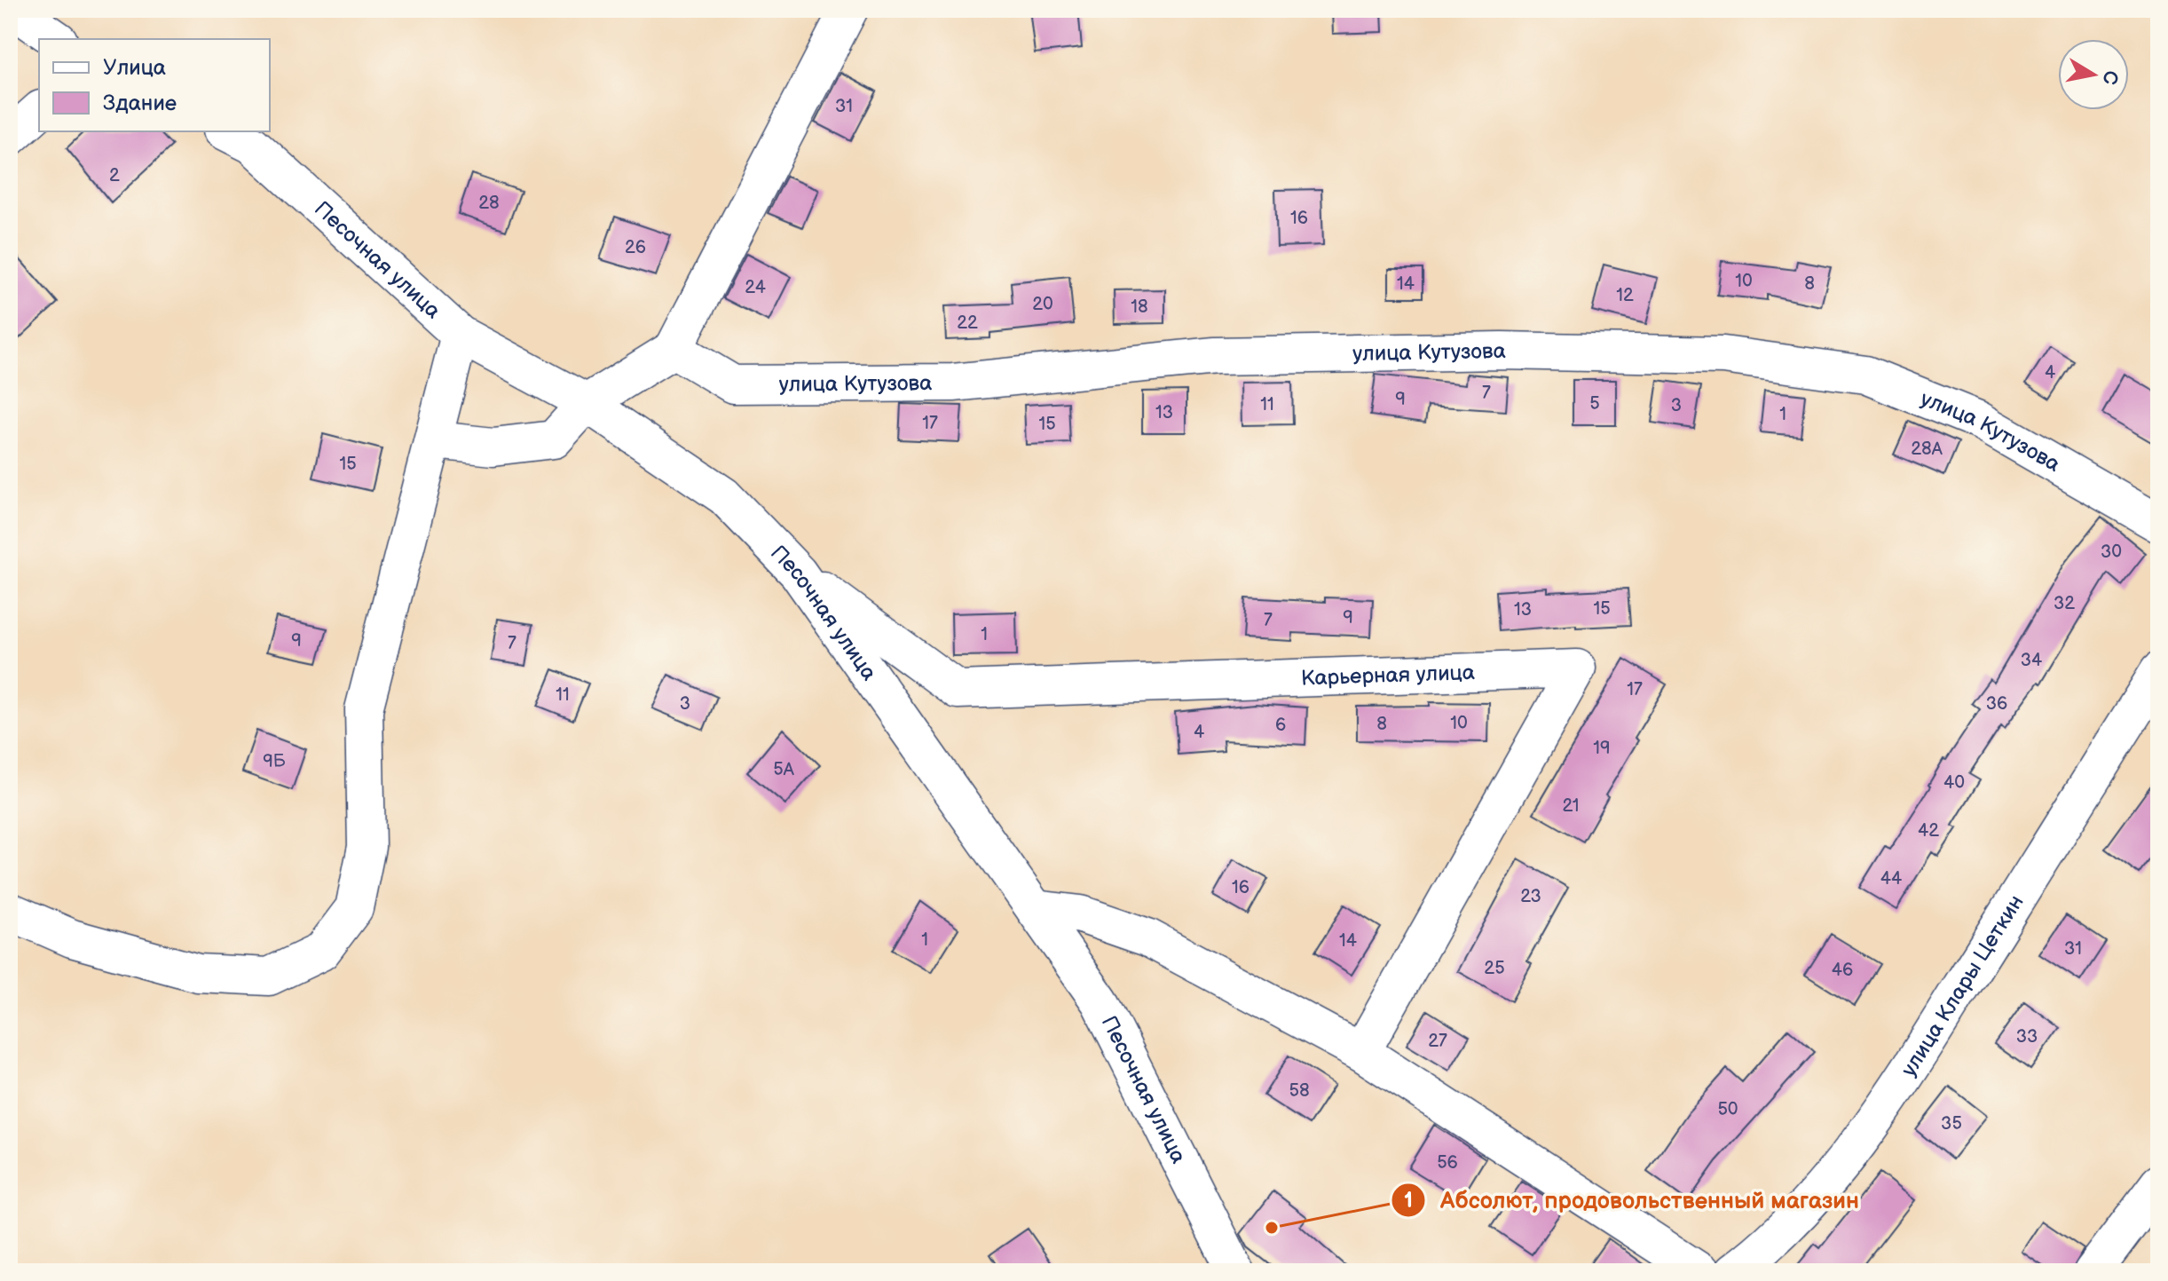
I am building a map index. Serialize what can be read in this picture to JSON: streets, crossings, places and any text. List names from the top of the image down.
{
  "streets": {
    "street": [
      "Песочная улица",
      "улица Кутузова",
      "Карьерная улица",
      "улица Клары Цеткин"
    ]
  },
  "crossings": [
    ["Песочная улица", "Карьерная улица"]
  ],
  "places": ["Абсолют, продовольственный магазин"],
  "house_numbers": [
    "31",
    "2",
    "28",
    "16",
    "26",
    "10",
    "14",
    "8",
    "24",
    "12",
    "20",
    "18",
    "22",
    "4",
    "7",
    "9",
    "5",
    "11",
    "3",
    "13",
    "1",
    "17",
    "15",
    "28А",
    "15",
    "30",
    "32",
    "15",
    "13",
    "9",
    "7",
    "1",
    "9",
    "7",
    "34",
    "17",
    "11",
    "3",
    "36",
    "10",
    "8",
    "6",
    "4",
    "19",
    "9Б",
    "5А",
    "40",
    "21",
    "42",
    "44",
    "16",
    "23",
    "1",
    "14",
    "31",
    "25",
    "46",
    "33",
    "27",
    "58",
    "50",
    "35",
    "56"
  ],
  "legend": ["Улица", "Здание"],
  "north": "right"
}
